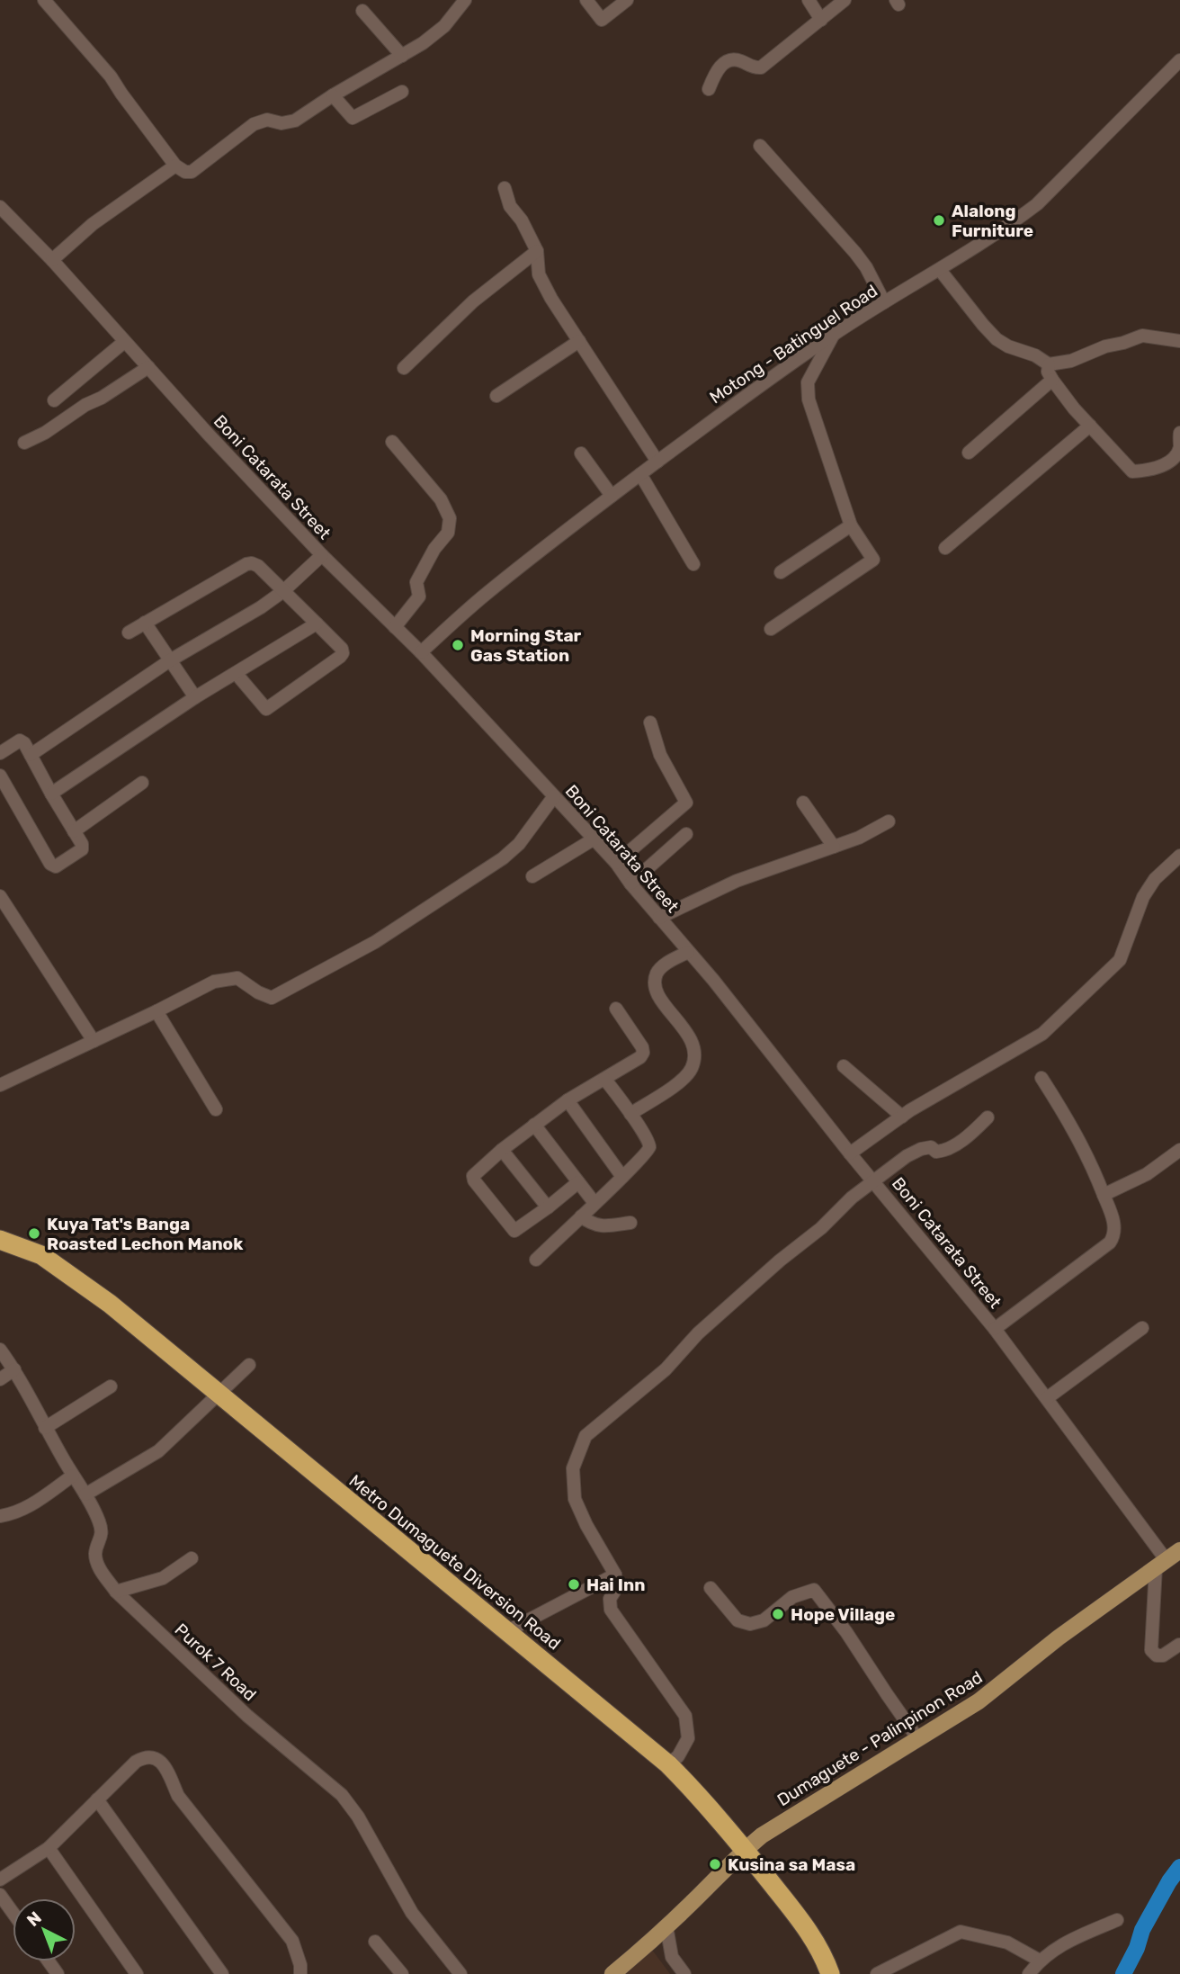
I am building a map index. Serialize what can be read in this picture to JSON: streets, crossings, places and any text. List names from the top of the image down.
{
  "streets": {
    "highway": ["Metro Dumaguete Diversion Road"],
    "main road": ["Dumaguete - Palinpinon Road"],
    "street": ["Motong - Batinguel Road", "Boni Catarata Street", "Purok 7 Road"]
  },
  "crossings": [
    ["Motong - Batinguel Road", "Boni Catarata Street"],
    ["Boni Catarata Street", "Dumaguete - Palinpinon Road"],
    ["Metro Dumaguete Diversion Road", "Dumaguete - Palinpinon Road"]
  ],
  "places": [
    "Alalong Furniture",
    "Morning Star Gas Station",
    "Kuya Tat's Banga Roasted Lechon Manok",
    "Hai Inn",
    "Hope Village",
    "Kusina sa Masa"
  ],
  "north": "top left"
}
